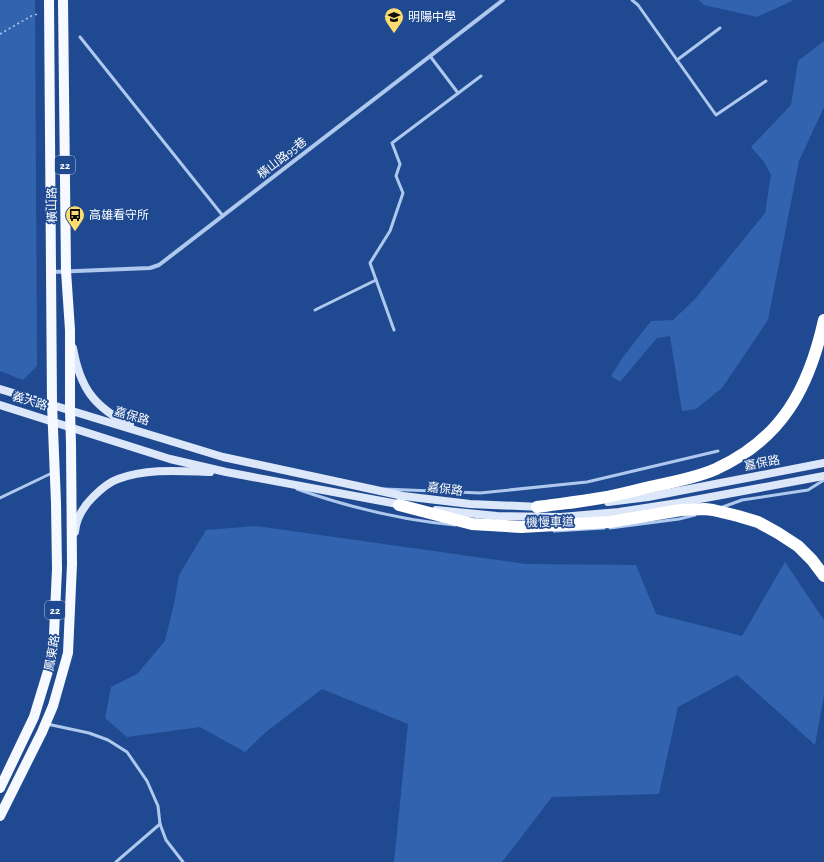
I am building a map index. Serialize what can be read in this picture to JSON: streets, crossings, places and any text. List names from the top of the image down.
{
  "streets": {
    "main road": ["22", "橫山路", "鳳東路"],
    "street": ["橫山路95巷", "義大路", "嘉保路"],
    "lane": ["機慢車道"]
  },
  "crossings": [
    ["橫山路95巷", "橫山路"],
    ["橫山路", "義大路"],
    ["橫山路", "嘉保路"],
    ["橫山路", "鳳東路"],
    ["義大路", "嘉保路"],
    ["義大路", "鳳東路"],
    ["嘉保路", "機慢車道"],
    ["嘉保路", "鳳東路"]
  ],
  "places": {
    "school or university": ["明陽中學"],
    "bus stop": ["高雄看守所"]
  }
}
